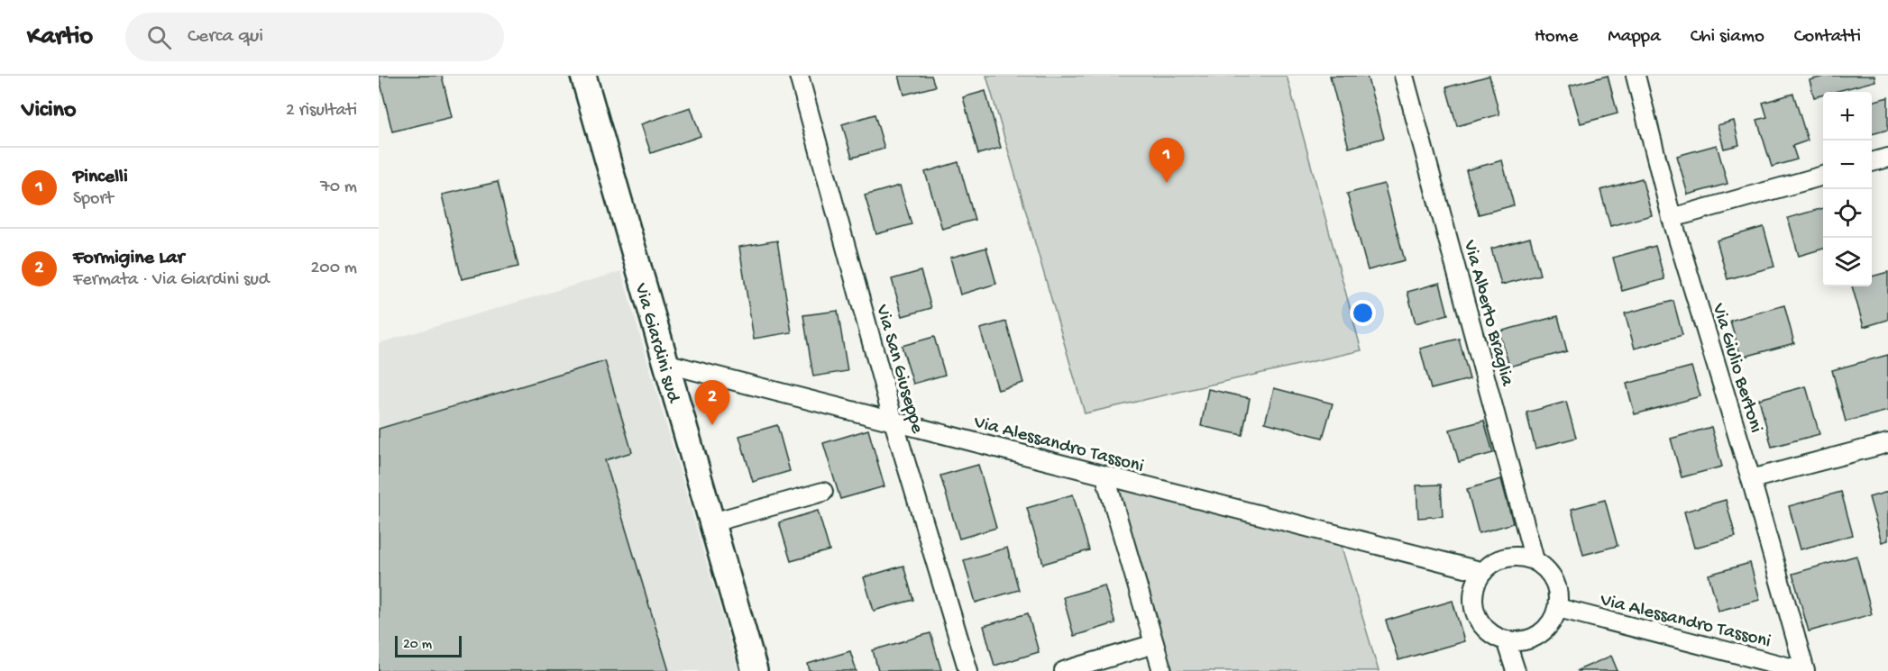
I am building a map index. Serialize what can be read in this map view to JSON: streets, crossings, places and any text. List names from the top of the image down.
{
  "streets": {
    "main road": ["Via Giardini sud"],
    "street": [
      "Via Alberto Braglia",
      "Via Giulio Bertoni",
      "Via San Giuseppe",
      "Via Alessandro Tassoni"
    ]
  },
  "crossings": [
    ["Via Alberto Braglia", "Via Alessandro Tassoni"],
    ["Via Giardini sud", "Via Alessandro Tassoni"],
    ["Via Giulio Bertoni", "Via Alessandro Tassoni"],
    ["Via San Giuseppe", "Via Alessandro Tassoni"]
  ],
  "scale_bar": "20 m",
  "page": {
    "header": "Kartio",
    "search": "Cerca qui",
    "nav": [
      "Home",
      "Mappa",
      "Chi siamo",
      "Contatti"
    ],
    "heading": ["Vicino", "2 risultati"],
    "map_buttons": ["+", "−"],
    "pins": ["1", "2"],
    "list": [
      {
        "mark": "1",
        "name": "Pincelli",
        "note": "Sport",
        "value": "70 m"
      },
      {
        "mark": "2",
        "name": "Formigine Lar",
        "note": "Fermata · Via Giardini sud",
        "value": "200 m"
      }
    ],
    "scale": "20 m"
  }
}
